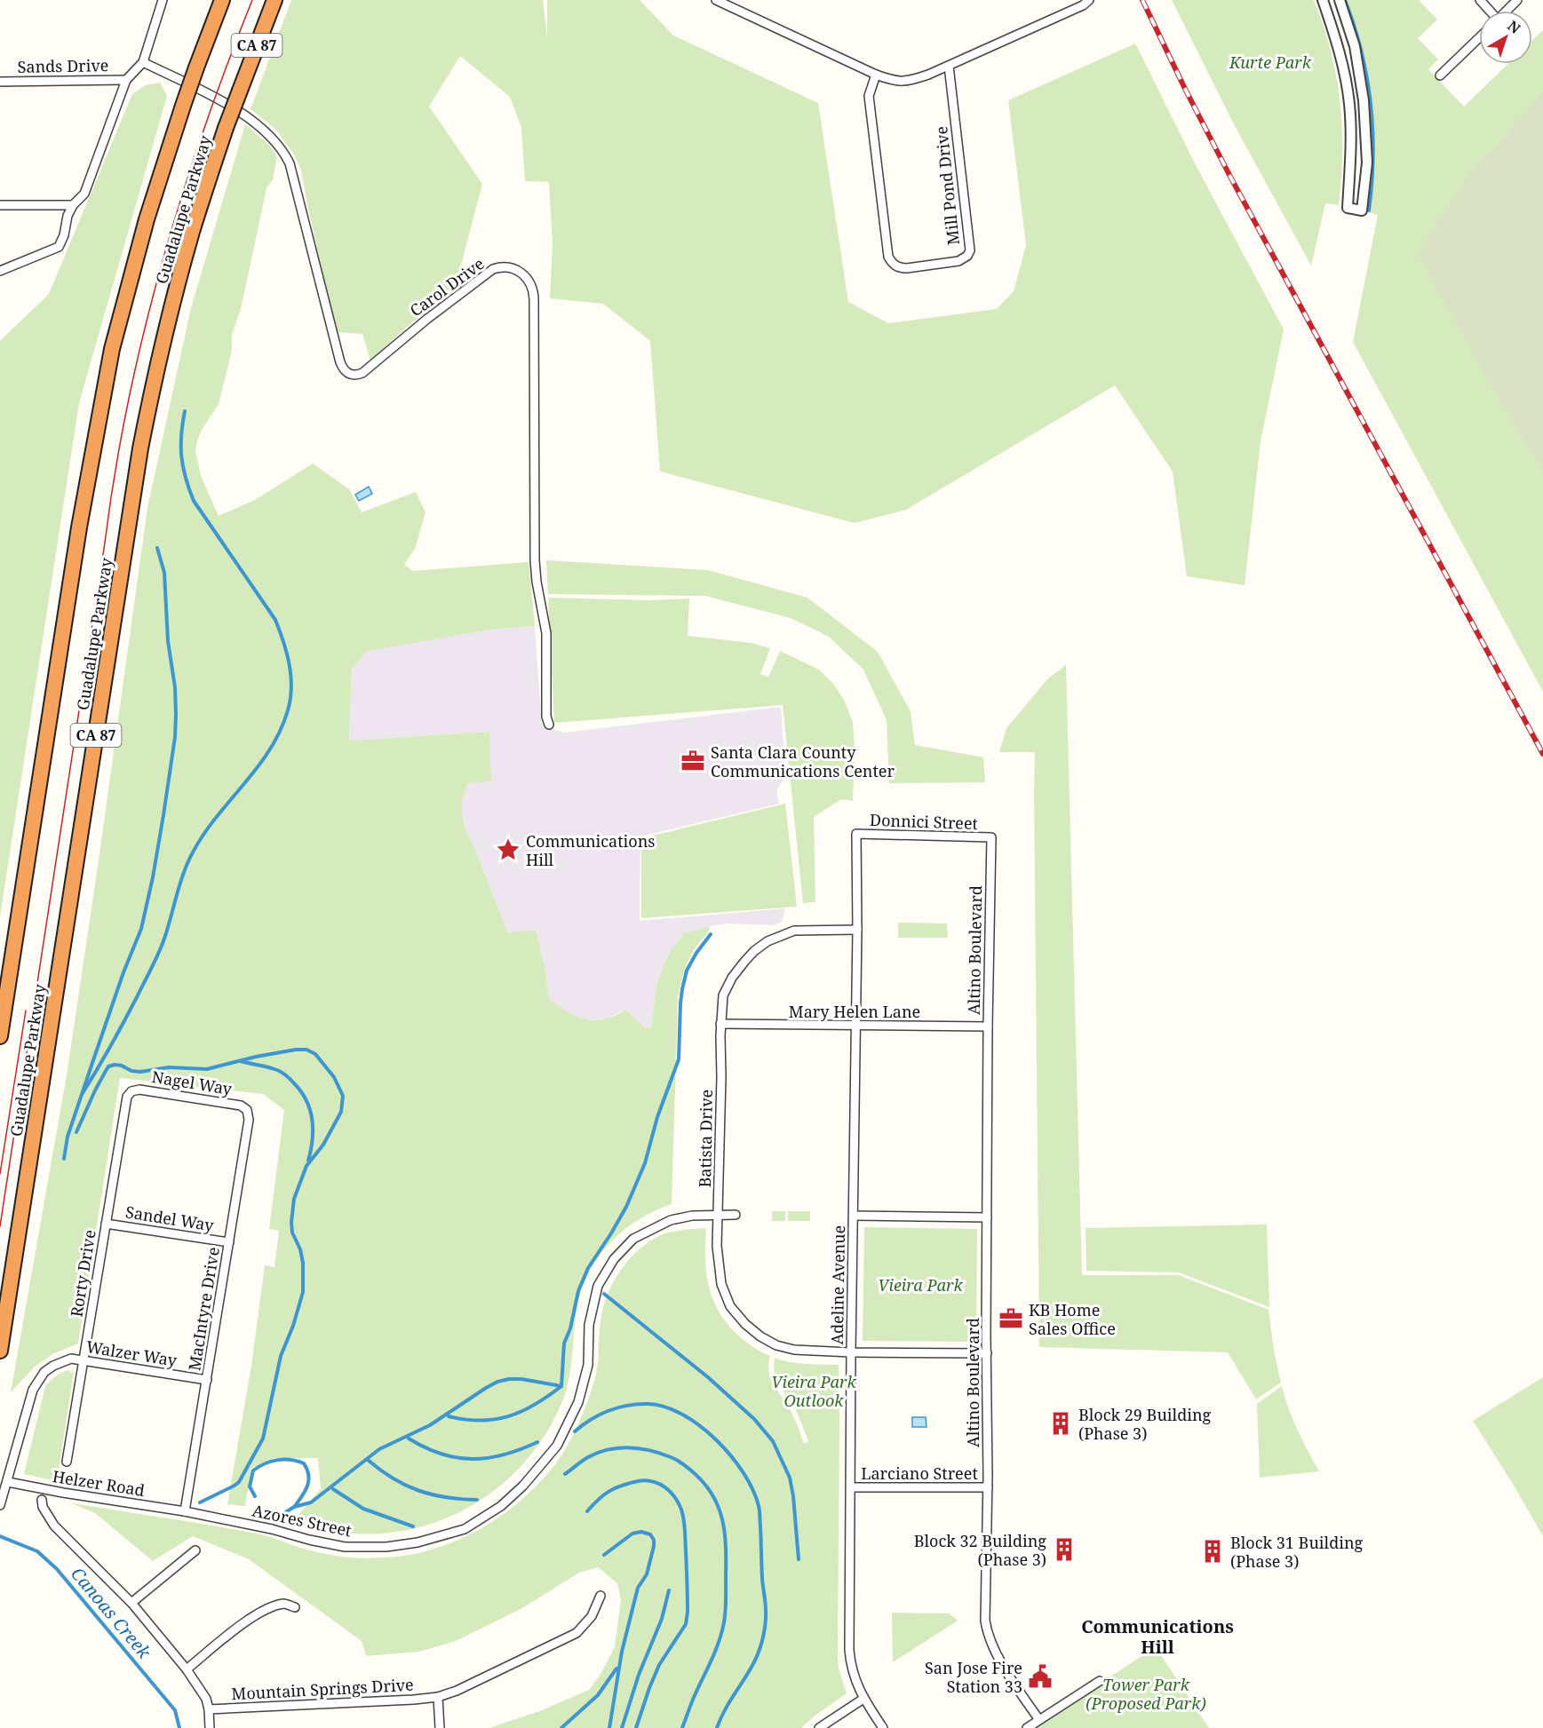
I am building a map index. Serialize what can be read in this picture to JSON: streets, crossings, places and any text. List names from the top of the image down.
{
  "streets": {
    "highway": ["CA 87", "Guadalupe Parkway"],
    "street": [
      "Sands Drive",
      "Mill Pond Drive",
      "Carol Drive",
      "Donnici Street",
      "Altino Boulevard",
      "Mary Helen Lane",
      "Nagel Way",
      "Batista Drive",
      "Sandel Way",
      "Rorty Drive",
      "Adeline Avenue",
      "MacIntyre Drive",
      "Walzer Way",
      "Larciano Street",
      "Helzer Road",
      "Azores Street",
      "Mountain Springs Drive"
    ]
  },
  "crossings": [
    ["Donnici Street", "Altino Boulevard"],
    ["Donnici Street", "Adeline Avenue"],
    ["Altino Boulevard", "Mary Helen Lane"],
    ["Altino Boulevard", "Batista Drive"],
    ["Altino Boulevard", "Larciano Street"],
    ["Mary Helen Lane", "Batista Drive"],
    ["Mary Helen Lane", "Adeline Avenue"],
    ["Nagel Way", "Rorty Drive"],
    ["Nagel Way", "MacIntyre Drive"],
    ["Batista Drive", "Adeline Avenue"],
    ["Batista Drive", "Azores Street"],
    ["Sandel Way", "Rorty Drive"],
    ["Sandel Way", "MacIntyre Drive"],
    ["Rorty Drive", "Walzer Way"],
    ["Adeline Avenue", "Larciano Street"],
    ["MacIntyre Drive", "Walzer Way"],
    ["MacIntyre Drive", "Helzer Road"],
    ["MacIntyre Drive", "Azores Street"],
    ["Walzer Way", "Helzer Road"],
    ["Helzer Road", "Azores Street"]
  ],
  "districts": ["Communications Hill"],
  "water": ["Canoas Creek"],
  "parks": [
    "Kurte Park",
    "Vieira Park",
    "Vieira Park Outlook",
    "Tower Park (Proposed Park)"
  ],
  "places": {
    "office": ["Santa Clara County Communications Center", "KB Home Sales Office"],
    "place": ["Communications Hill"],
    "building": ["Block 29 Building (Phase 3)", "Block 32 Building (Phase 3)", "Block 31 Building (Phase 3)"],
    "public building": ["San Jose Fire Station 33"]
  },
  "north": "top right"
}
